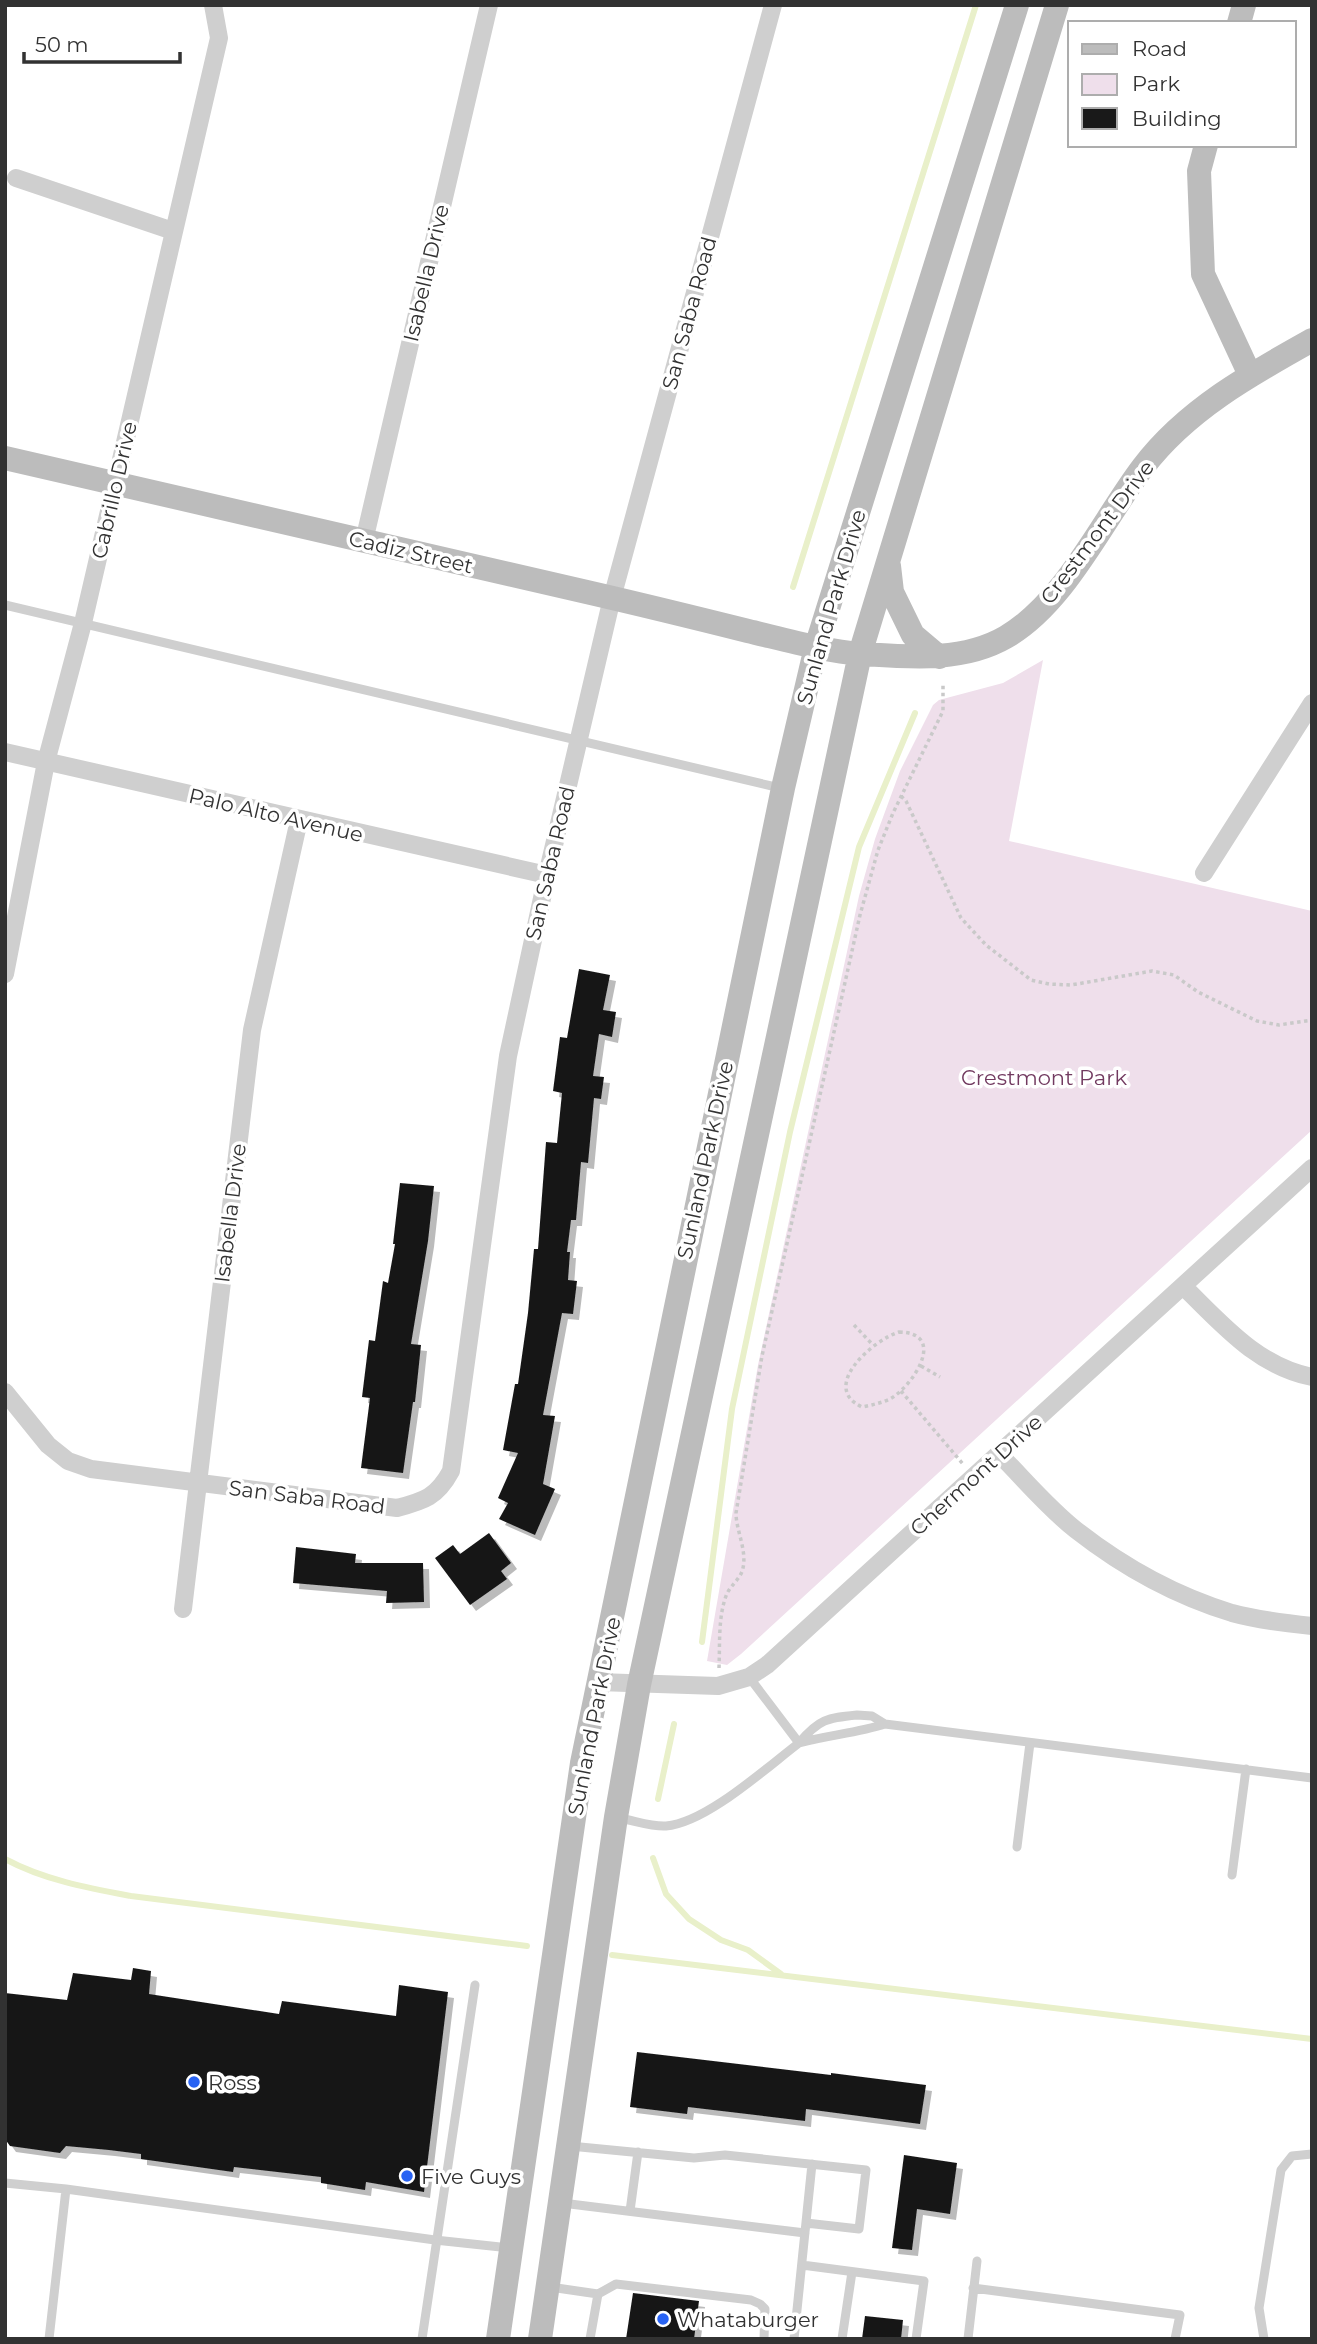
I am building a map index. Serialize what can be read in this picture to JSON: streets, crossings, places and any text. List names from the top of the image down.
{
  "streets": {
    "main road": ["Crestmont Drive", "Cadiz Street", "Sunland Park Drive"],
    "street": [
      "Isabella Drive",
      "San Saba Road",
      "Cabrillo Drive",
      "Palo Alto Avenue",
      "Chermont Drive"
    ]
  },
  "crossings": [
    ["Isabella Drive", "San Saba Road"],
    ["Isabella Drive", "Cadiz Street"],
    ["Isabella Drive", "Palo Alto Avenue"],
    ["San Saba Road", "Cadiz Street"],
    ["San Saba Road", "Palo Alto Avenue"],
    ["Cabrillo Drive", "Cadiz Street"],
    ["Cabrillo Drive", "Palo Alto Avenue"],
    ["Crestmont Drive", "Cadiz Street"],
    ["Crestmont Drive", "Sunland Park Drive"],
    ["Cadiz Street", "Sunland Park Drive"],
    ["Sunland Park Drive", "Chermont Drive"]
  ],
  "parks": ["Crestmont Park"],
  "places": ["Ross", "Five Guys", "Whataburger"],
  "legend": ["Road", "Park", "Building"],
  "scale_bar": "50 m"
}
